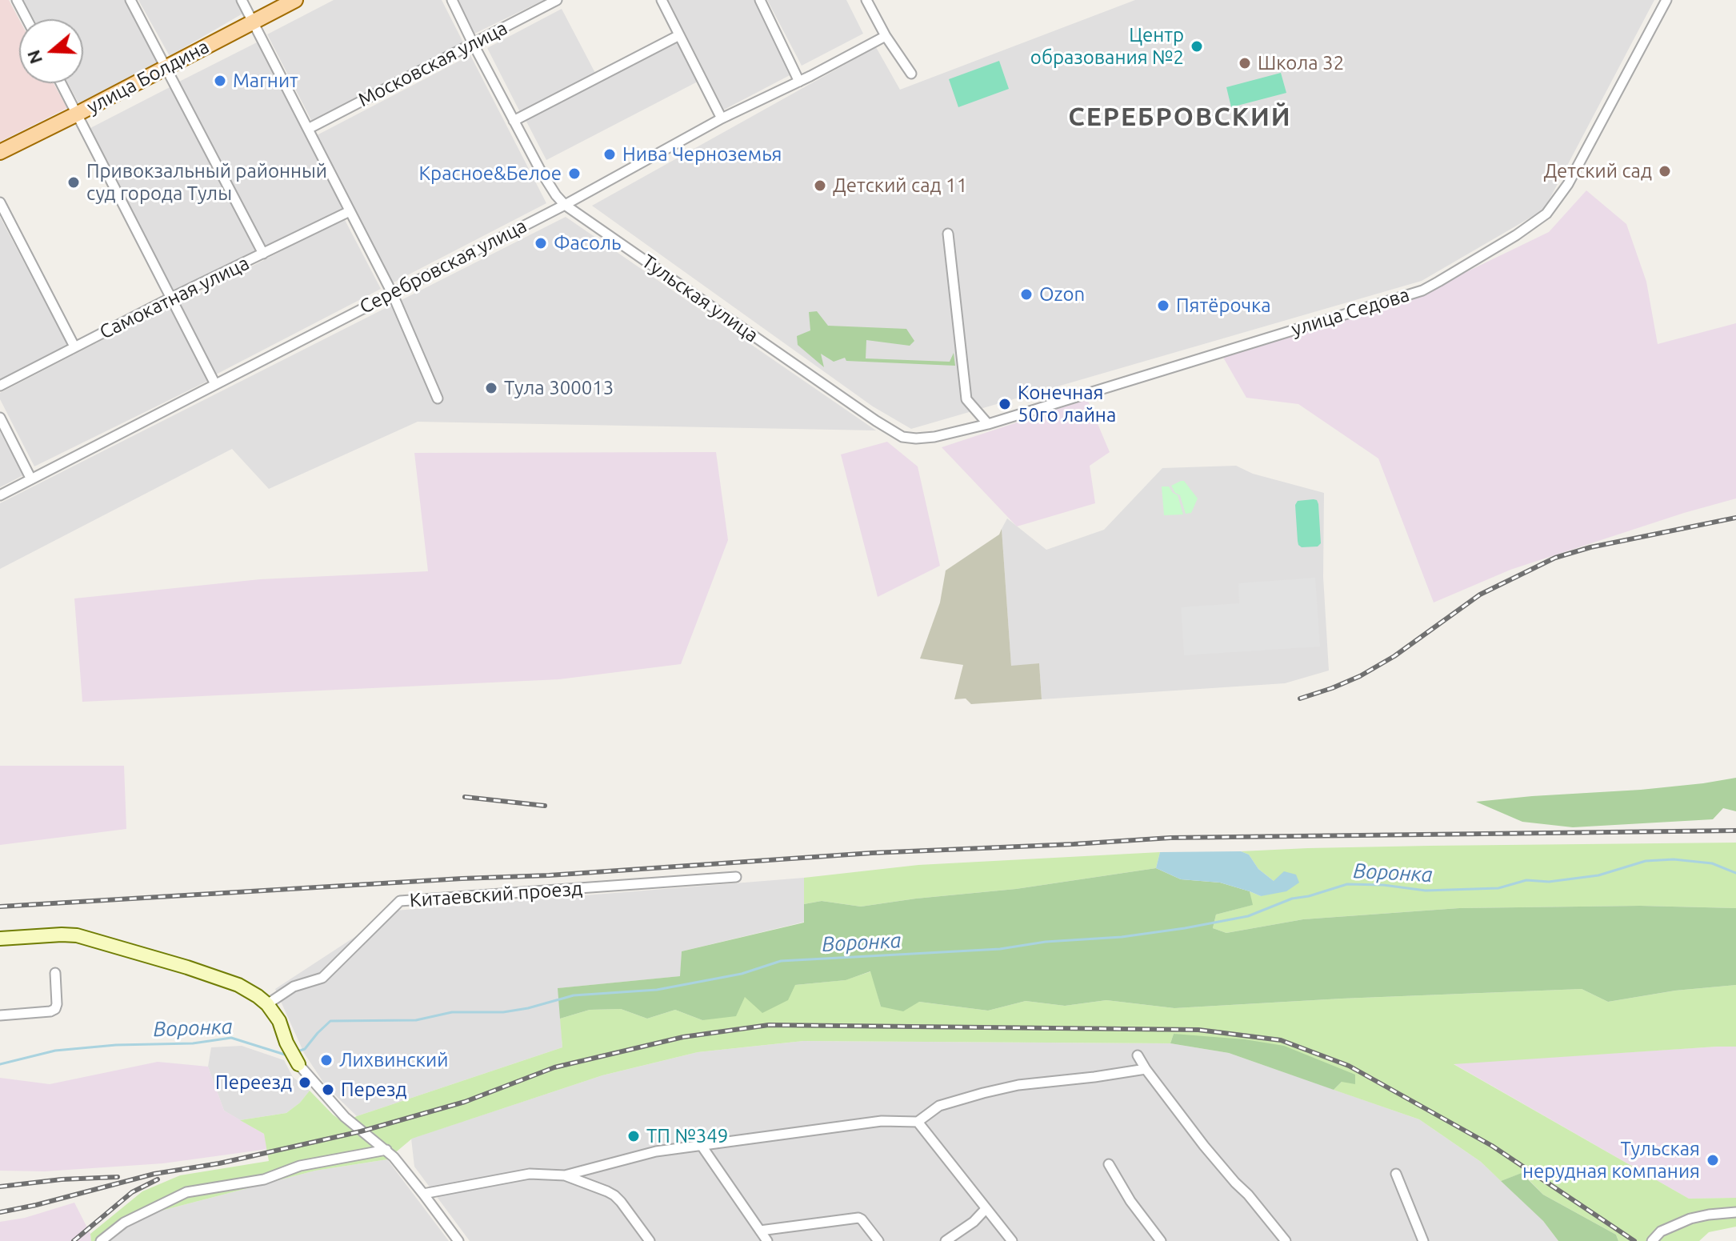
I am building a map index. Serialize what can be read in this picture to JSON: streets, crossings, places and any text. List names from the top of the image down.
{
  "streets": {
    "main road": ["улица Болдина"],
    "street": [
      "Московская улица",
      "Серебровская улица",
      "Самокатная улица",
      "Тульская улица",
      "улица Седова",
      "Китаевский проезд"
    ]
  },
  "crossings": [
    ["Московская улица", "Тульская улица"],
    ["Серебровская улица", "Тульская улица"],
    ["Тульская улица", "улица Седова"]
  ],
  "districts": ["СЕРЕБРОВСКИЙ"],
  "water": ["Воронка"],
  "places": [
    "Центр образования №2",
    "Школа 32",
    "Магнит",
    "Нива Черноземья",
    "Детский сад",
    "Красное&Белое",
    "Привокзальный районный суд города Тулы",
    "Детский сад 11",
    "Фасоль",
    "Ozon",
    "Пятёрочка",
    "Тула 300013",
    "Конечная 50го лайна",
    "Лихвинский",
    "Переезд",
    "Перезд",
    "ТП №349",
    "Тульская нерудная компания"
  ],
  "north": "left"
}
